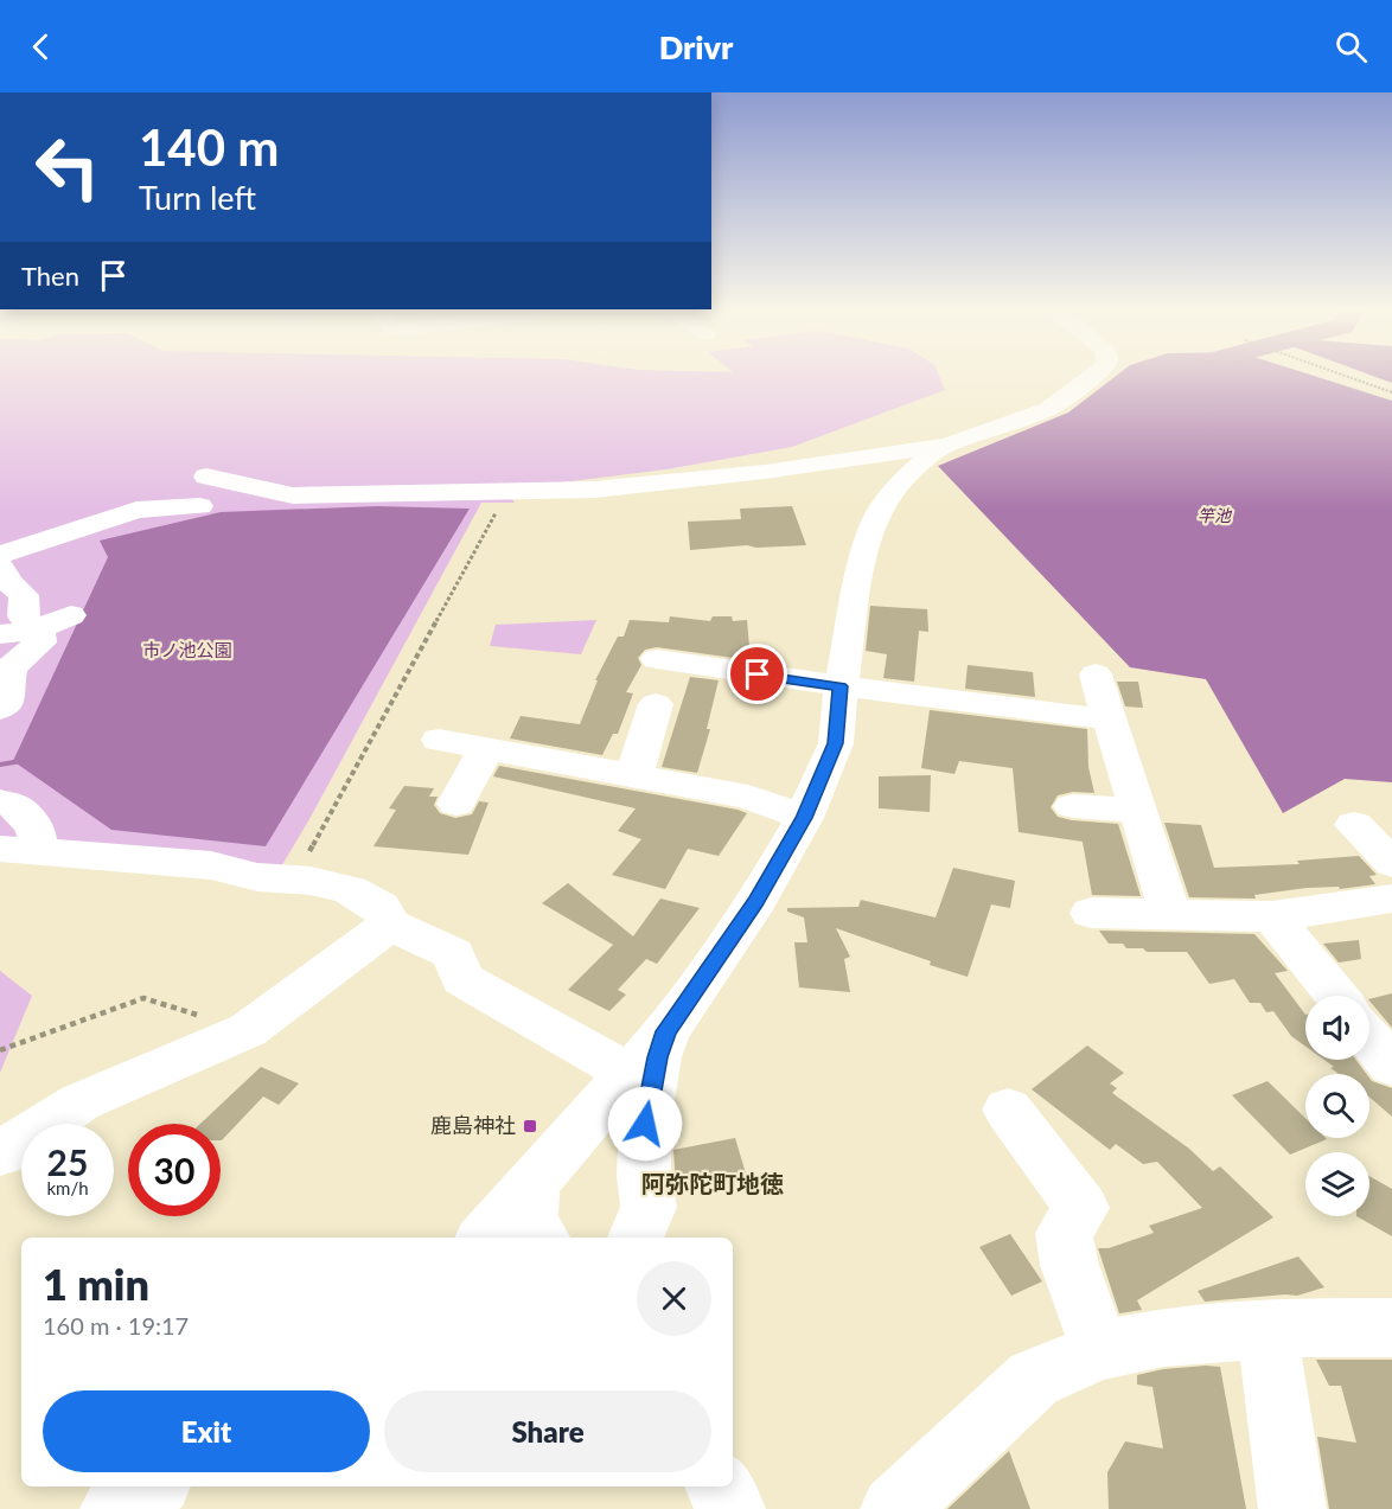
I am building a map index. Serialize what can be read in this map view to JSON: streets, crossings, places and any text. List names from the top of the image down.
{
  "districts": ["阿弥陀町地徳"],
  "water": ["竿池"],
  "parks": ["市ノ池公園"],
  "places": {
    "transit": ["鹿島神社"]
  },
  "page": {
    "header": "Drivr",
    "turn": ["140 m", "Turn left"],
    "then": "Then",
    "speed": "25 km/h",
    "limit": "30",
    "heading": ["1 min", "160 m · 19:17"],
    "buttons": ["Exit", "Share"]
  }
}
